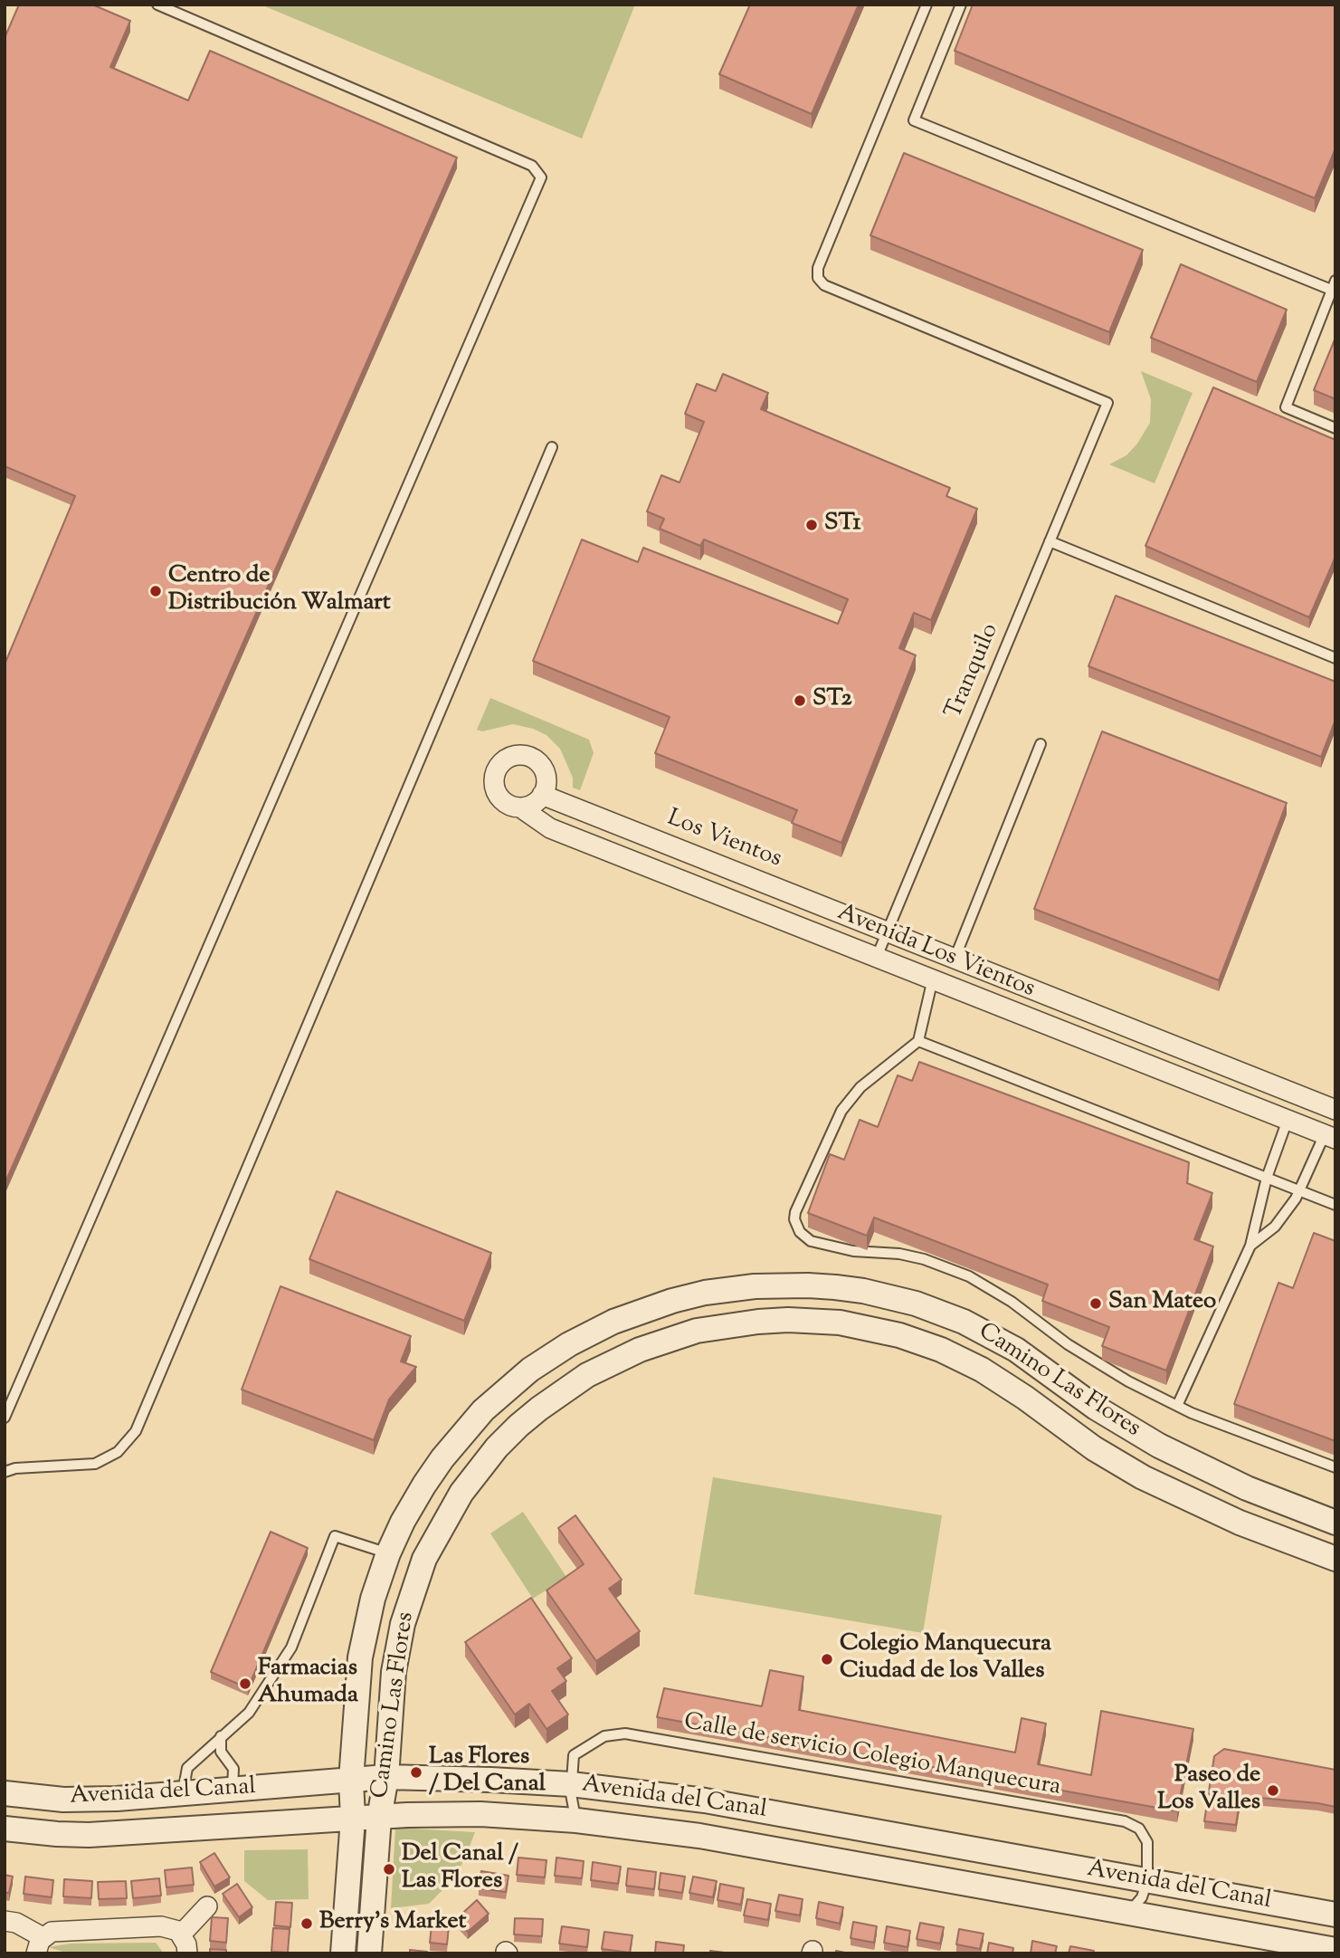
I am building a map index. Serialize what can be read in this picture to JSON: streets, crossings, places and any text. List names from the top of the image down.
{
  "streets": {
    "street": [
      "Los Vientos",
      "Avenida Los Vientos",
      "Camino Las Flores",
      "Avenida del Canal"
    ],
    "lane": ["Tranquilo", "Calle de servicio Colegio Manquecura"]
  },
  "crossings": [
    ["Tranquilo", "Los Vientos"],
    ["Tranquilo", "Avenida Los Vientos"],
    ["Los Vientos", "Avenida Los Vientos"],
    ["Camino Las Flores", "Avenida del Canal"],
    ["Calle de servicio Colegio Manquecura", "Avenida del Canal"]
  ],
  "places": [
    "ST1",
    "Centro de Distribución Walmart",
    "ST2",
    "San Mateo",
    "Colegio Manquecura Ciudad de los Valles",
    "Farmacias Ahumada",
    "Las Flores / Del Canal",
    "Paseo de Los Valles",
    "Del Canal / Las Flores",
    "Berry's Market"
  ]
}
